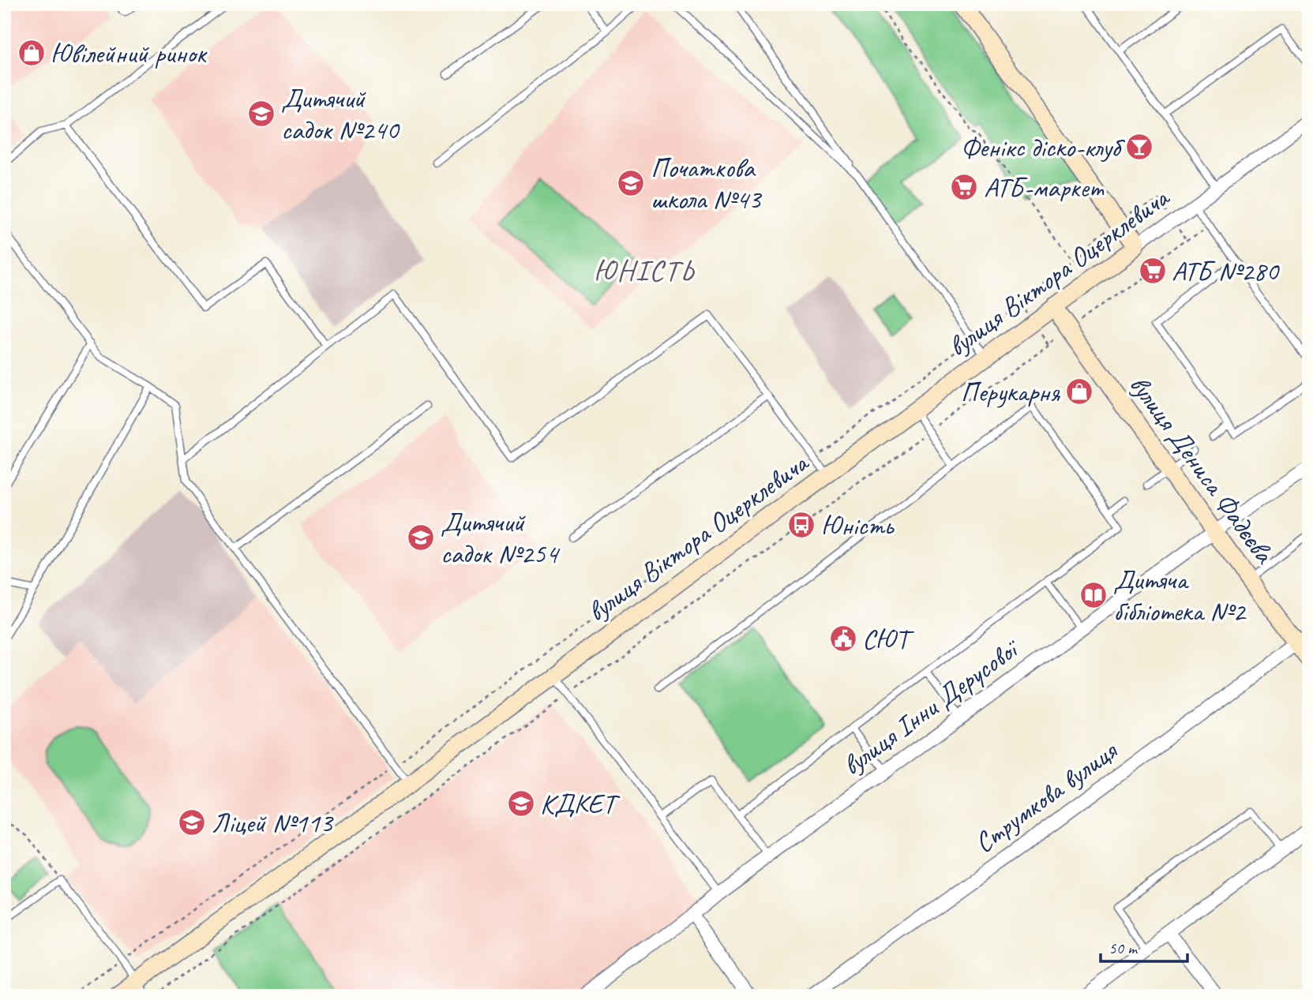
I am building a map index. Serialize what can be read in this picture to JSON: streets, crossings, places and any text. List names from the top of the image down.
{
  "streets": {
    "street": [
      "вулиця Віктора Оцерклевича",
      "вулиця Дениса Фадєєва",
      "вулиця Інни Дерусової",
      "Струмкова вулиця"
    ]
  },
  "crossings": [
    ["вулиця Віктора Оцерклевича", "вулиця Дениса Фадєєва"],
    ["вулиця Дениса Фадєєва", "вулиця Інни Дерусової"],
    ["вулиця Дениса Фадєєва", "Струмкова вулиця"]
  ],
  "districts": ["ЮНІСТЬ"],
  "places": {
    "shop": ["Ювілейний ринок", "Перукарня"],
    "school or university": [
      "Дитячий садок №240",
      "Початкова школа №43",
      "Дитячий садок №254",
      "КДКЕТ",
      "Ліцей №113"
    ],
    "bar": ["Фенікс діско-клуб"],
    "supermarket": ["АТБ-маркет", "АТБ №280"],
    "bus stop": ["Юність"],
    "library": ["Дитяча бібліотека №2"],
    "public building": ["СЮТ"]
  },
  "scale_bar": "50 m"
}
